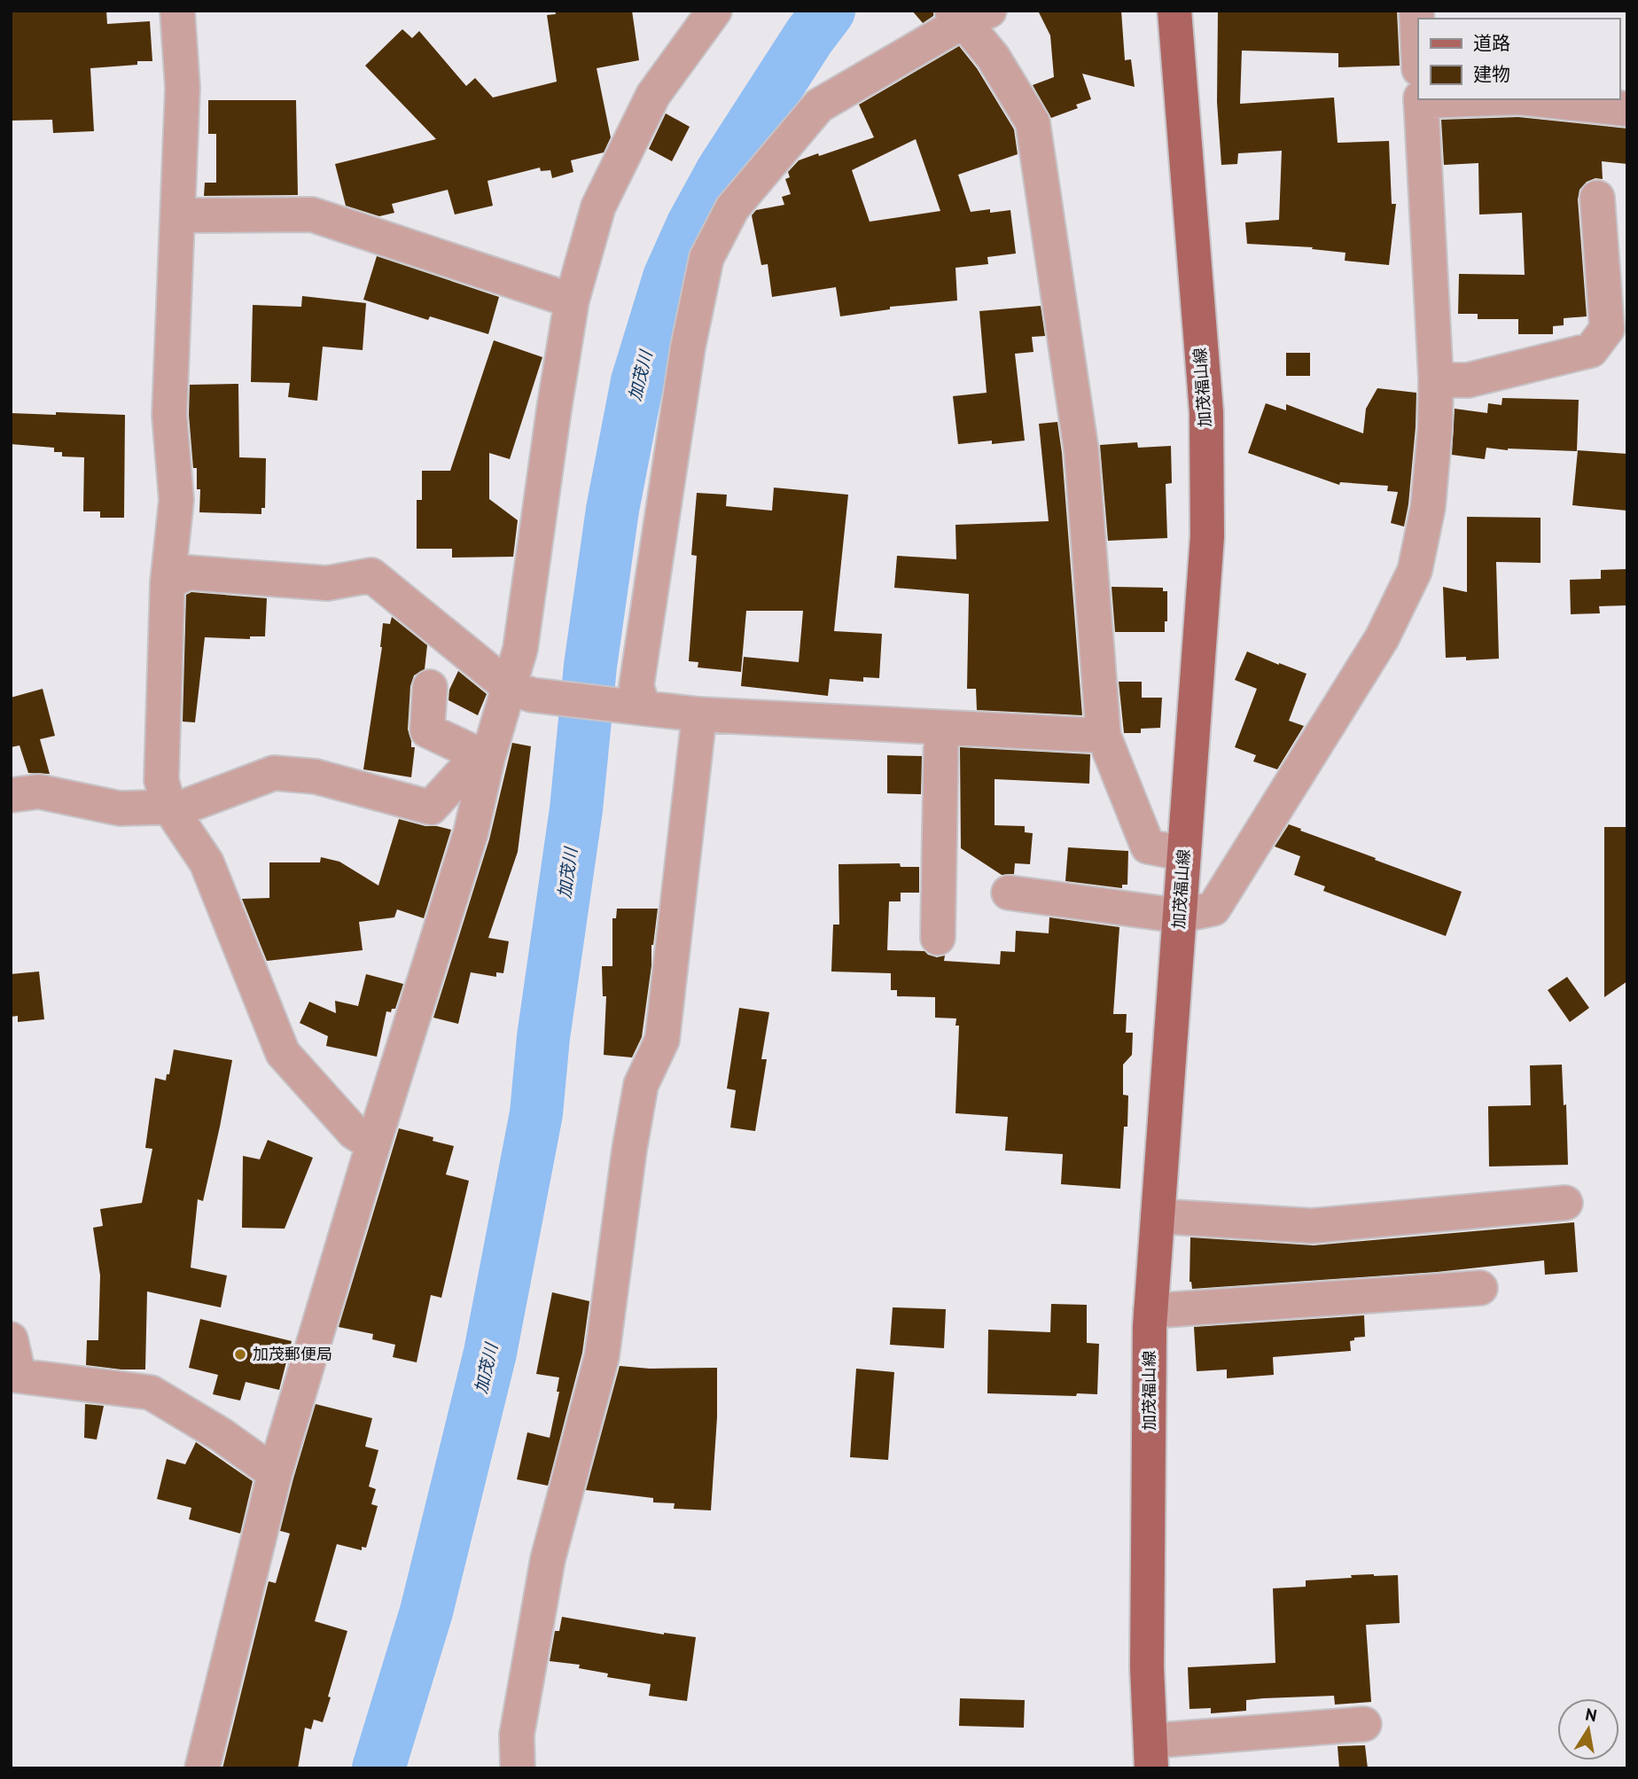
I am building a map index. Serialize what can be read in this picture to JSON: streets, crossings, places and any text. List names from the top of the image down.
{
  "streets": {
    "main road": ["加茂福山線"]
  },
  "water": ["加茂川"],
  "places": ["加茂郵便局"],
  "legend": ["道路", "建物"],
  "north": "top"
}
